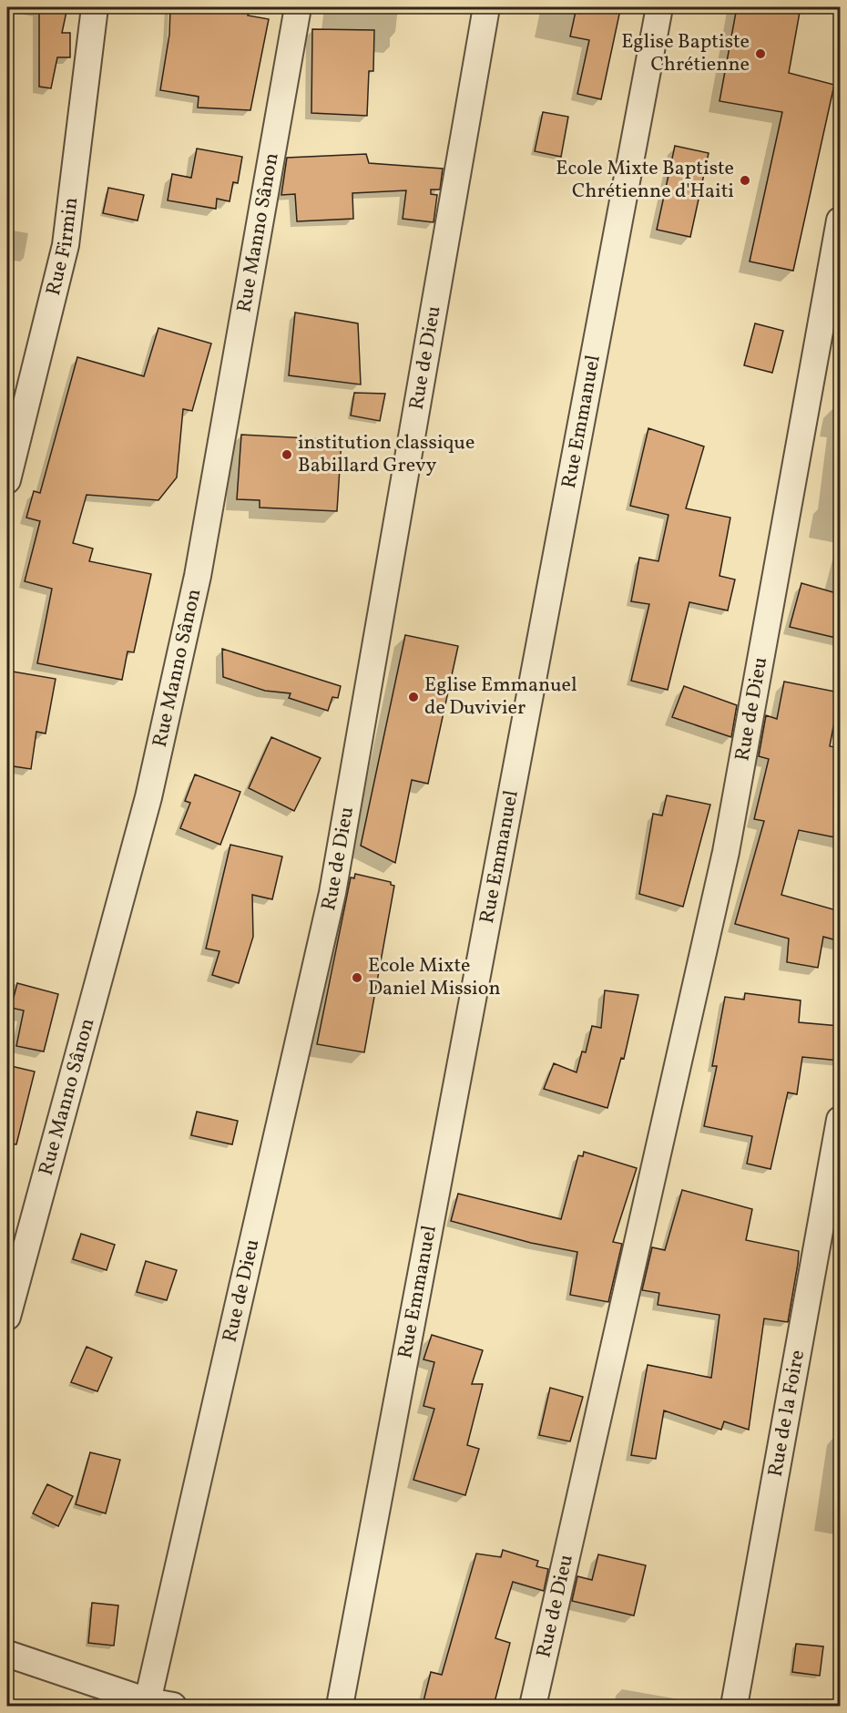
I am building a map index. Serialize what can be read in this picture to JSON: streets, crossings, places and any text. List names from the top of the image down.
{
  "streets": {
    "street": [
      "Rue Manno Sânon",
      "Rue Firmin",
      "Rue de Dieu",
      "Rue Emmanuel",
      "Rue de la Foire"
    ]
  },
  "places": [
    "Eglise Baptiste Chrétienne",
    "Ecole Mixte Baptiste Chrétienne d'Haiti",
    "institution classique Babillard Grevy",
    "Eglise Emmanuel de Duvivier",
    "Ecole Mixte Daniel Mission"
  ]
}
